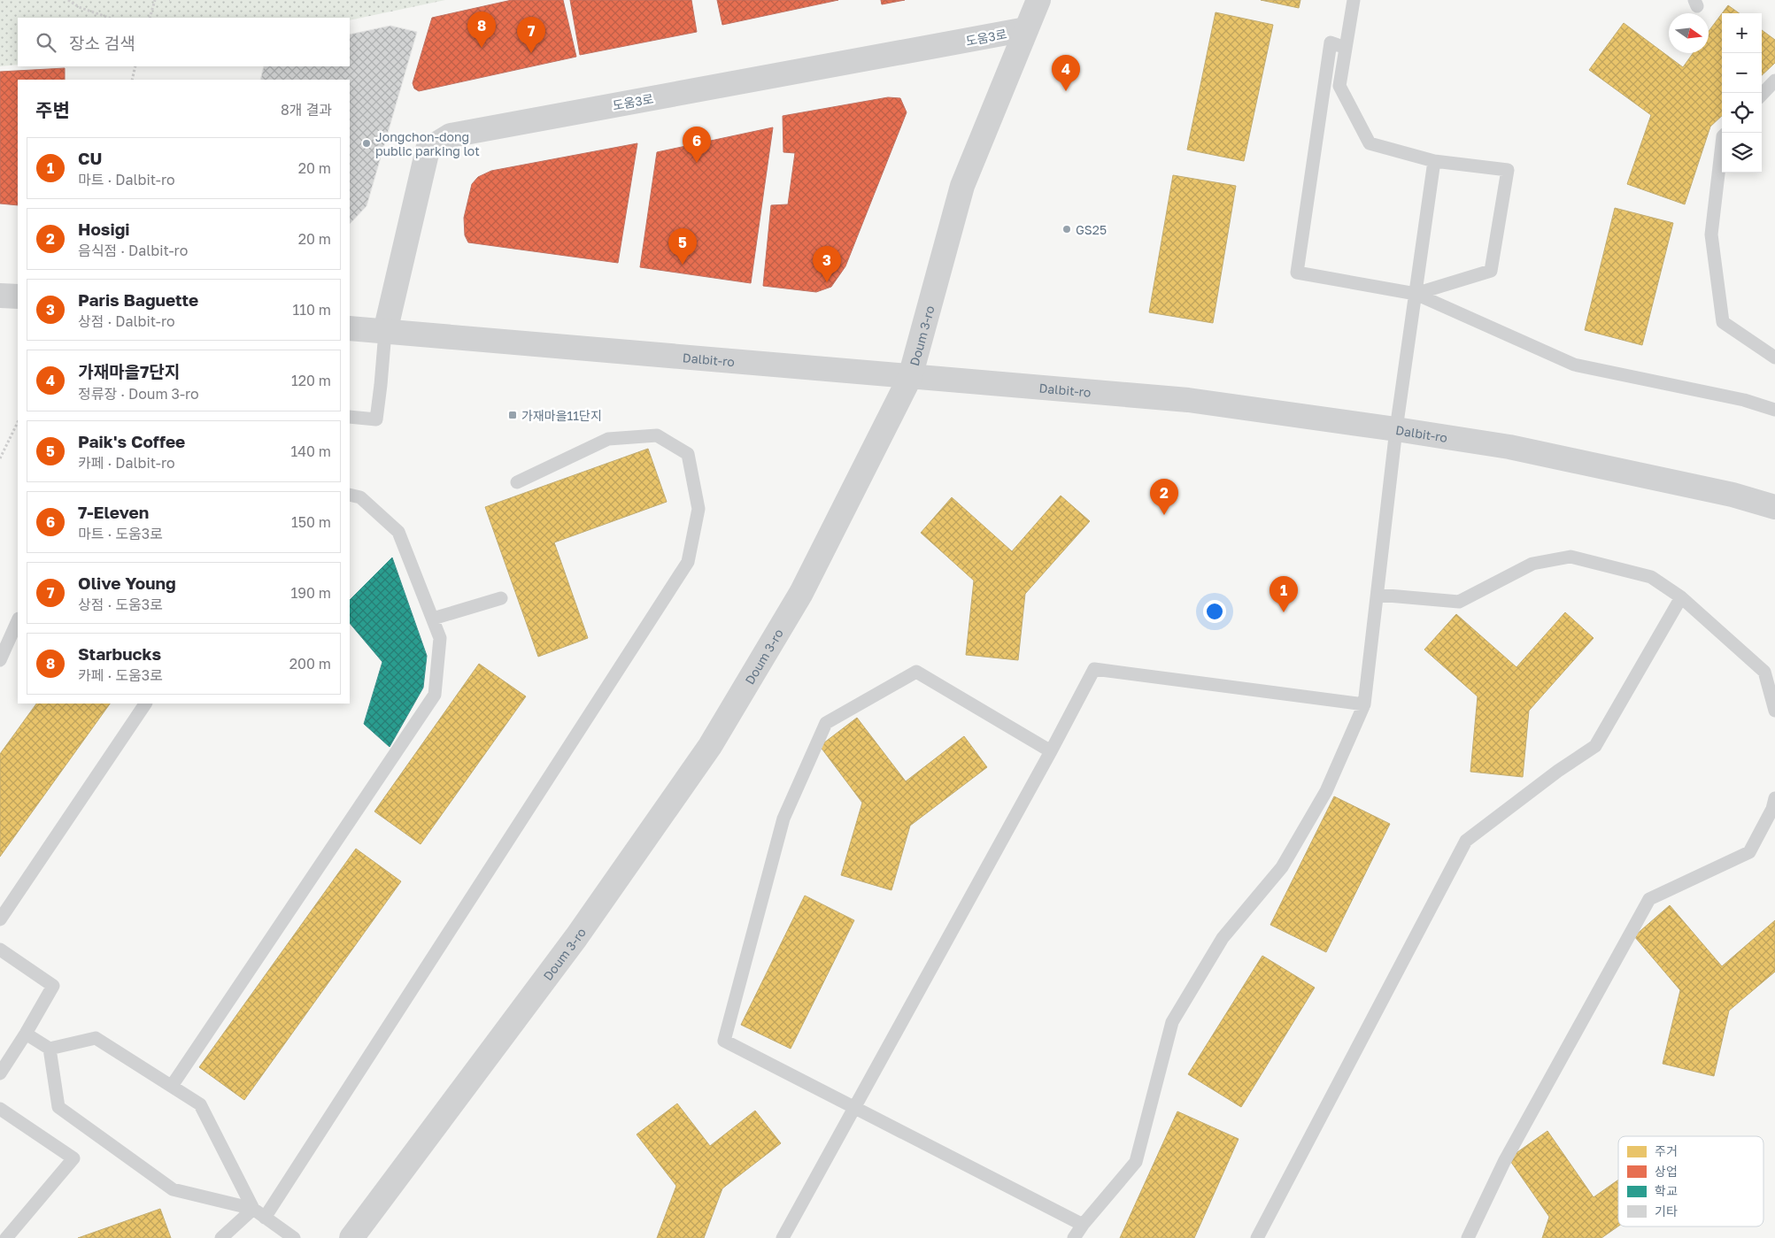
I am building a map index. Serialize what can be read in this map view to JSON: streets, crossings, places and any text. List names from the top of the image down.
{
  "streets": {
    "street": ["도움3로", "Doum 3-ro", "Dalbit-ro"]
  },
  "crossings": [
    ["도움3로", "Doum 3-ro"],
    ["도움3로", "Dalbit-ro"],
    ["Doum 3-ro", "Dalbit-ro"]
  ],
  "places": {
    "other": ["Jongchon-dong public parking lot", "GS25"],
    "transit": ["가재마을11단지"]
  },
  "legend": [
    "주거",
    "상업",
    "학교",
    "기타"
  ],
  "north": "right",
  "page": {
    "pins": [
      "8",
      "7",
      "4",
      "6",
      "5",
      "3",
      "2",
      "1"
    ],
    "map_buttons": ["+", "−"],
    "search": "장소 검색",
    "heading": ["주변", "8개 결과"],
    "list": [
      {
        "mark": "1",
        "name": "CU",
        "note": "마트 · Dalbit-ro",
        "value": "20 m"
      },
      {
        "mark": "2",
        "name": "Hosigi",
        "note": "음식점 · Dalbit-ro",
        "value": "20 m"
      },
      {
        "mark": "3",
        "name": "Paris Baguette",
        "note": "상점 · Dalbit-ro",
        "value": "110 m"
      },
      {
        "mark": "4",
        "name": "가재마을7단지",
        "note": "정류장 · Doum 3-ro",
        "value": "120 m"
      },
      {
        "mark": "5",
        "name": "Paik's Coffee",
        "note": "카페 · Dalbit-ro",
        "value": "140 m"
      },
      {
        "mark": "6",
        "name": "7-Eleven",
        "note": "마트 · 도움3로",
        "value": "150 m"
      },
      {
        "mark": "7",
        "name": "Olive Young",
        "note": "상점 · 도움3로",
        "value": "190 m"
      },
      {
        "mark": "8",
        "name": "Starbucks",
        "note": "카페 · 도움3로",
        "value": "200 m"
      }
    ]
  }
}
